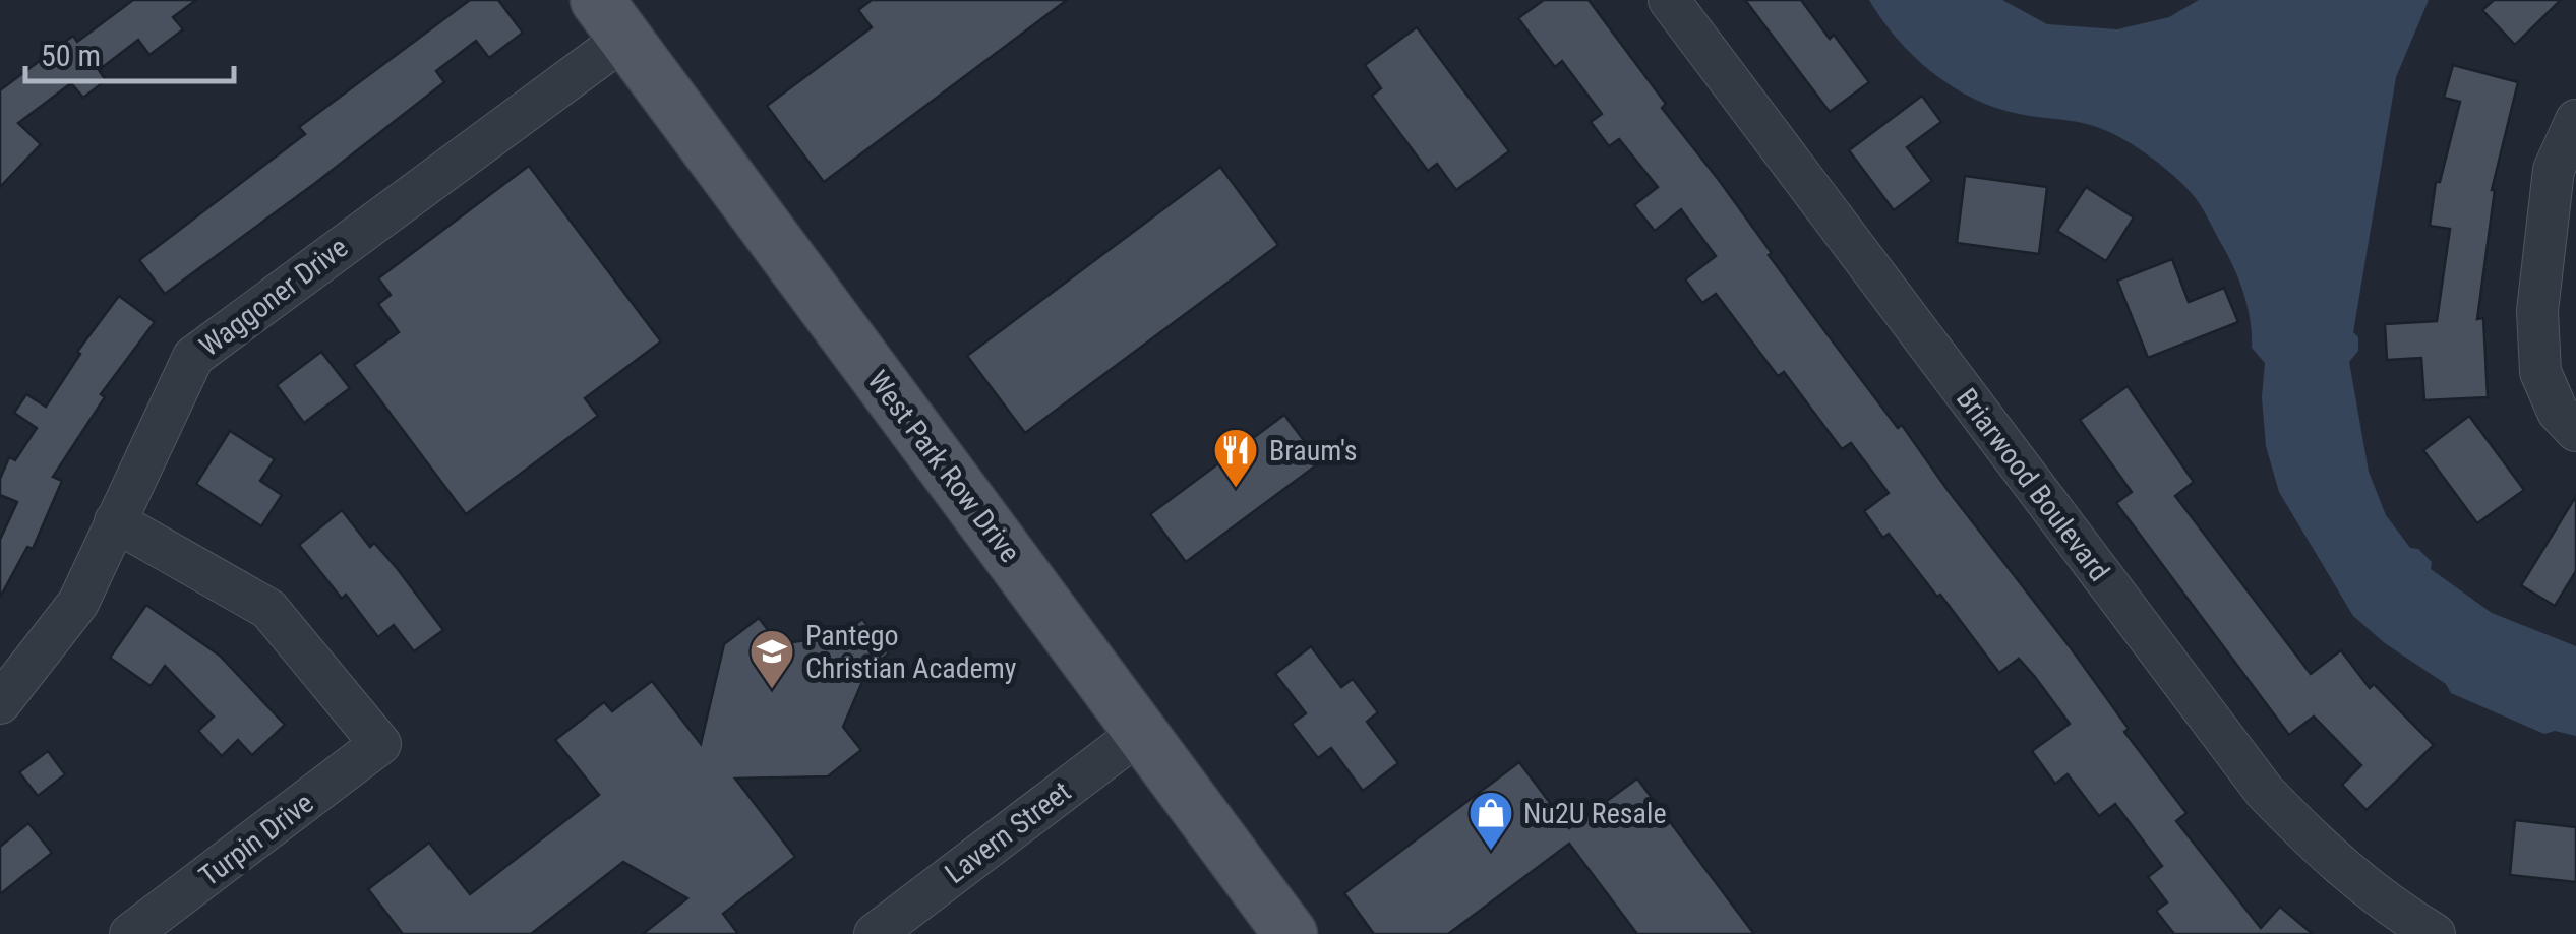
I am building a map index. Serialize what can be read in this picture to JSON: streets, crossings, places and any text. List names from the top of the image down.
{
  "streets": {
    "main road": ["West Park Row Drive"],
    "street": [
      "Waggoner Drive",
      "Briarwood Boulevard",
      "Lavern Street",
      "Turpin Drive"
    ]
  },
  "crossings": [
    ["Waggoner Drive", "West Park Row Drive"],
    ["Waggoner Drive", "Turpin Drive"],
    ["West Park Row Drive", "Lavern Street"]
  ],
  "places": {
    "restaurant": ["Braum's"],
    "school or university": ["Pantego Christian Academy"],
    "shop": ["Nu2U Resale"]
  },
  "scale_bar": "50 m"
}
